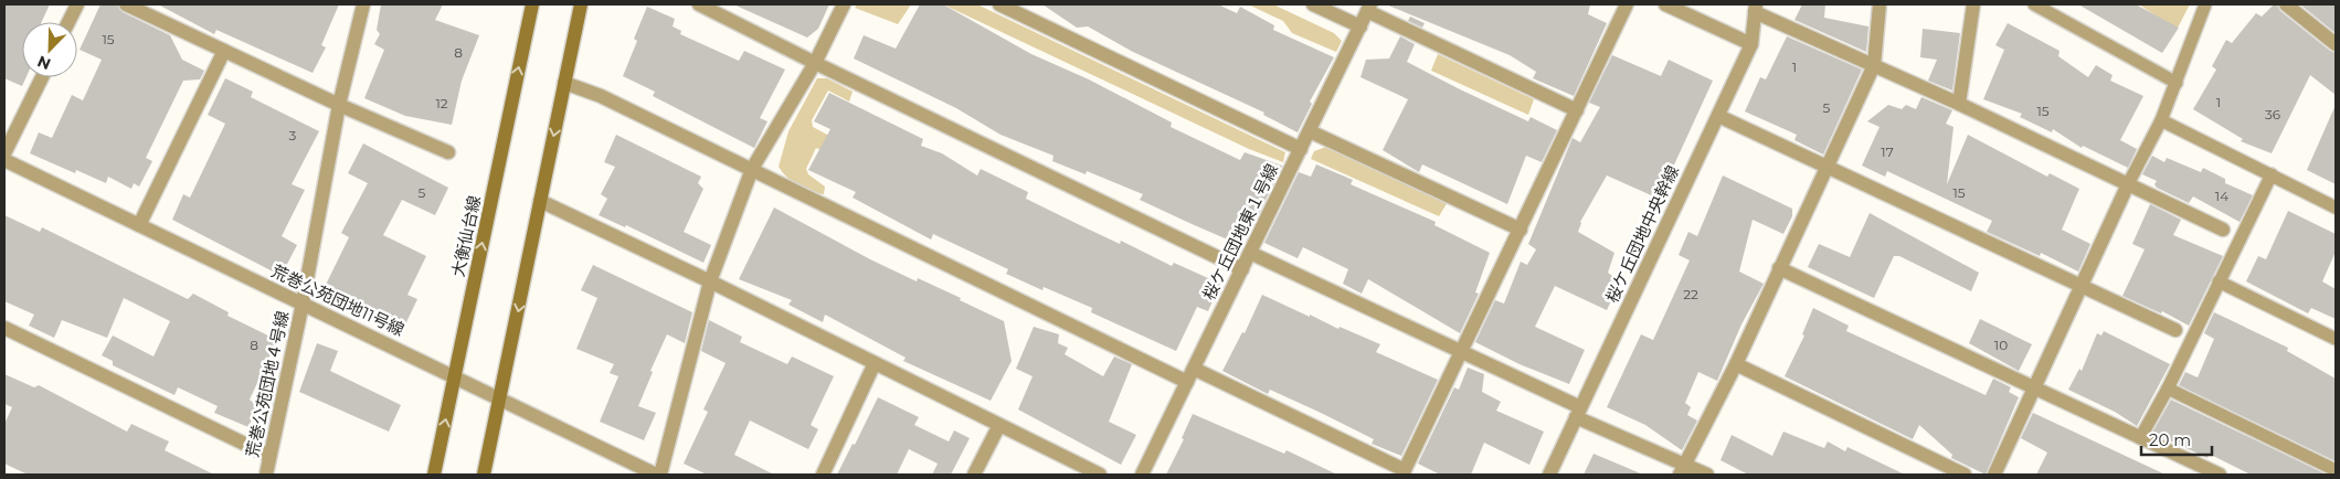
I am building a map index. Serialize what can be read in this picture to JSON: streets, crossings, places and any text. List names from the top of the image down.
{
  "streets": {
    "main road": ["大衡仙台線"],
    "street": [
      "桜ケ丘団地東１号線",
      "桜ケ丘団地中央幹線",
      "荒巻公苑団地11号線",
      "荒巻公苑団地４号線"
    ]
  },
  "crossings": [
    ["大衡仙台線", "荒巻公苑団地11号線"],
    ["荒巻公苑団地11号線", "荒巻公苑団地４号線"]
  ],
  "house_numbers": [
    "15",
    "8",
    "1",
    "1",
    "12",
    "5",
    "15",
    "36",
    "3",
    "17",
    "5",
    "15",
    "14",
    "22",
    "8",
    "10"
  ],
  "scale_bar": "20 m",
  "north": "bottom left"
}
